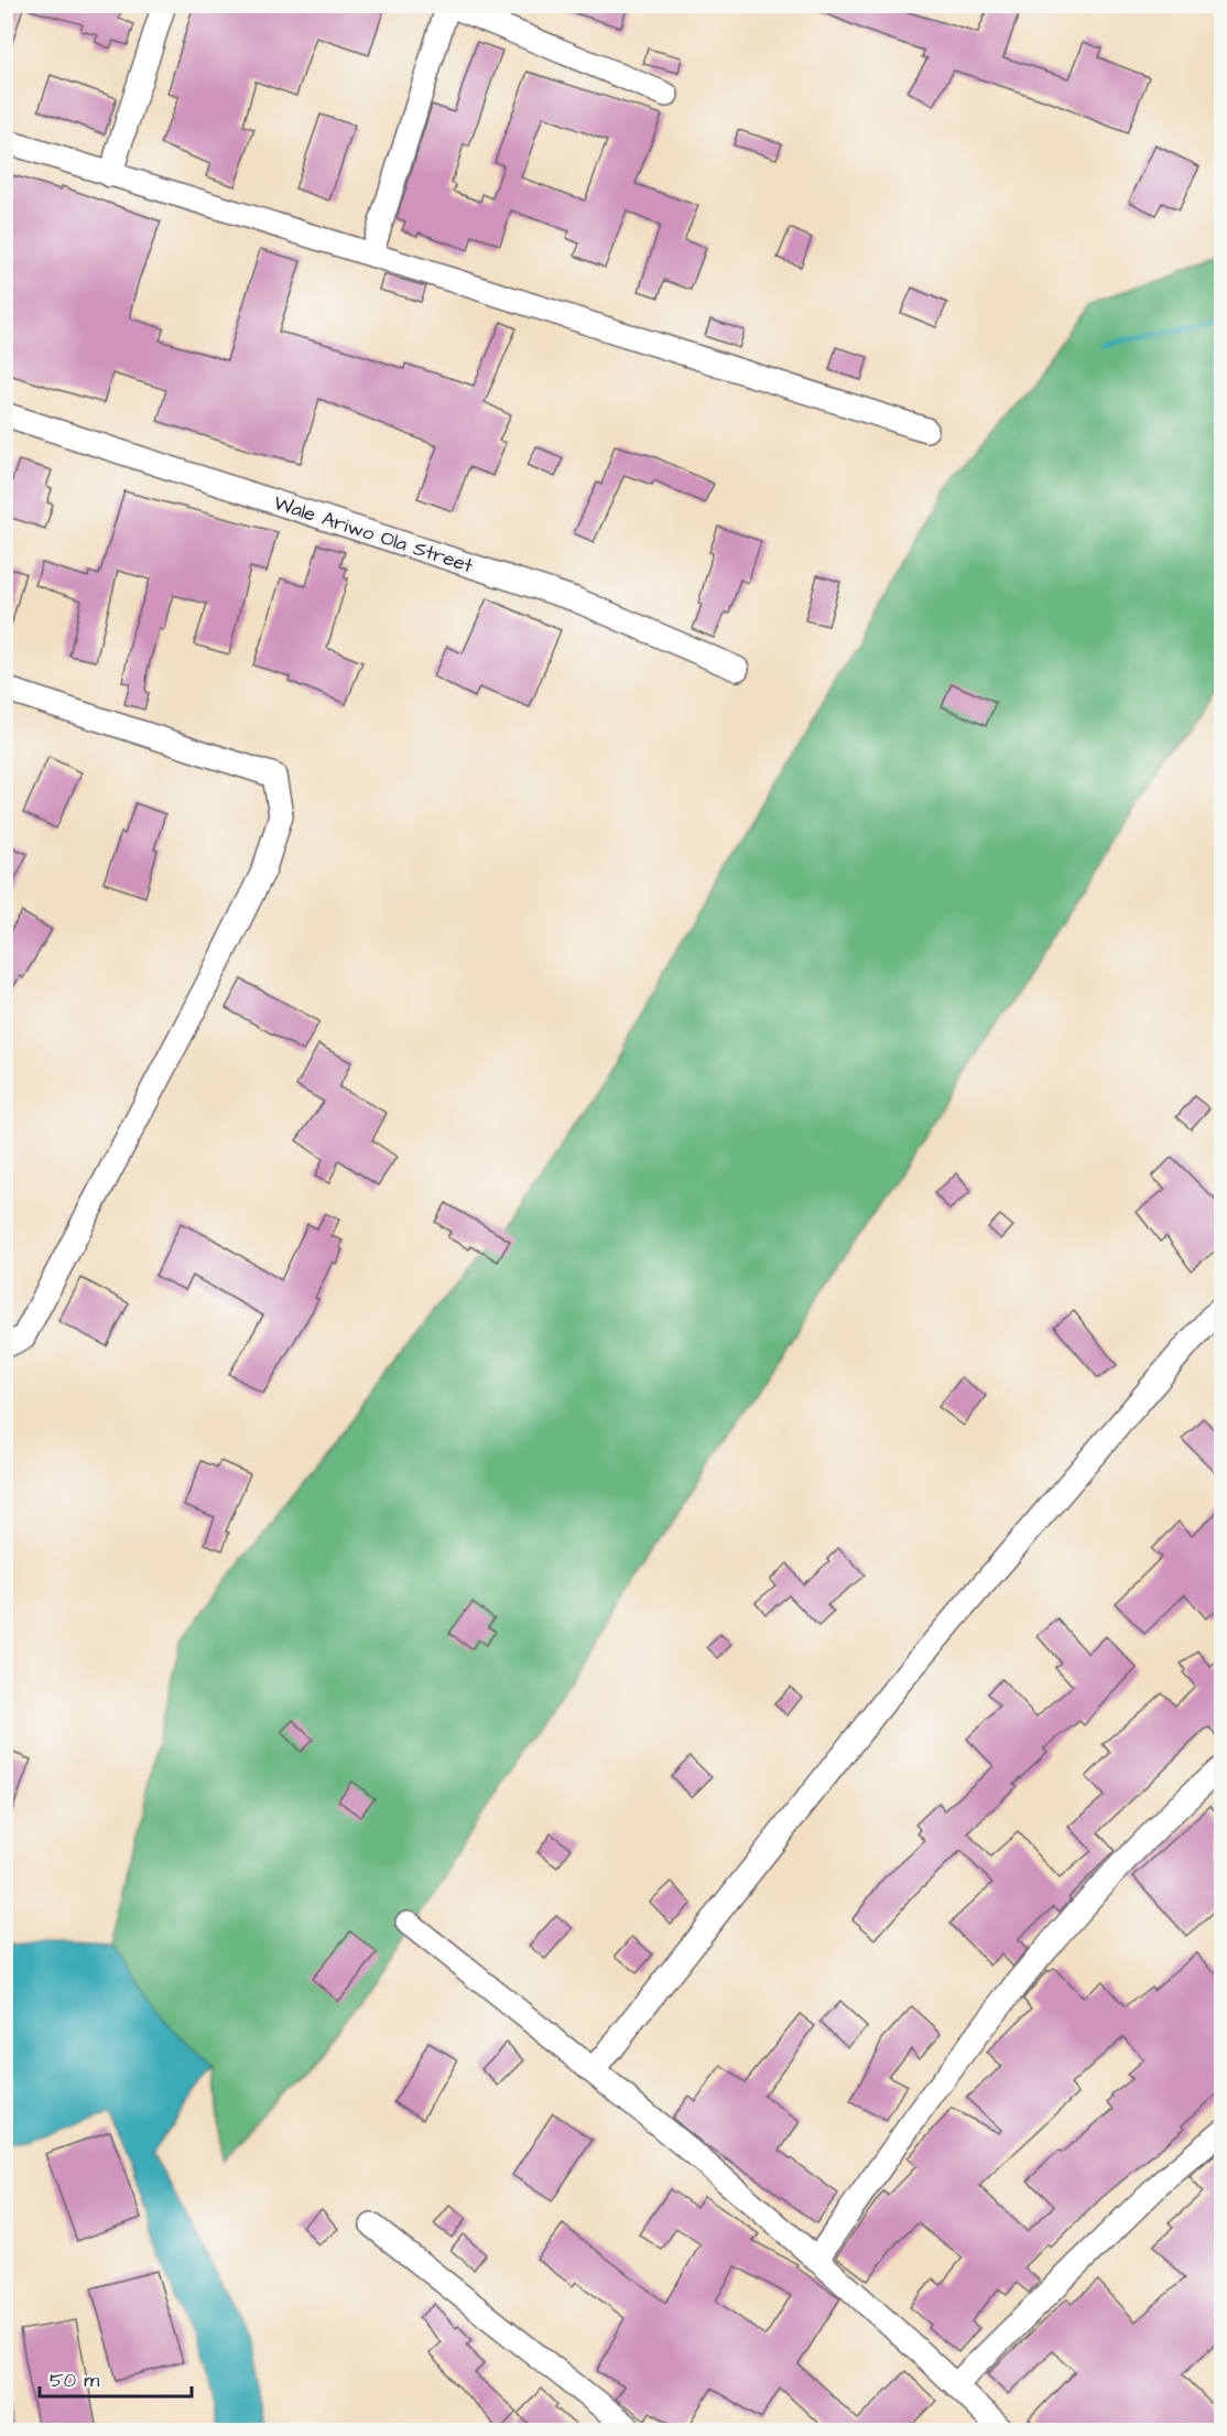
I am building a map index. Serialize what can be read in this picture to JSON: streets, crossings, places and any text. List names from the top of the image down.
{
  "streets": {
    "street": ["Wale Ariwo Ola Street"]
  },
  "scale_bar": "50 m"
}
